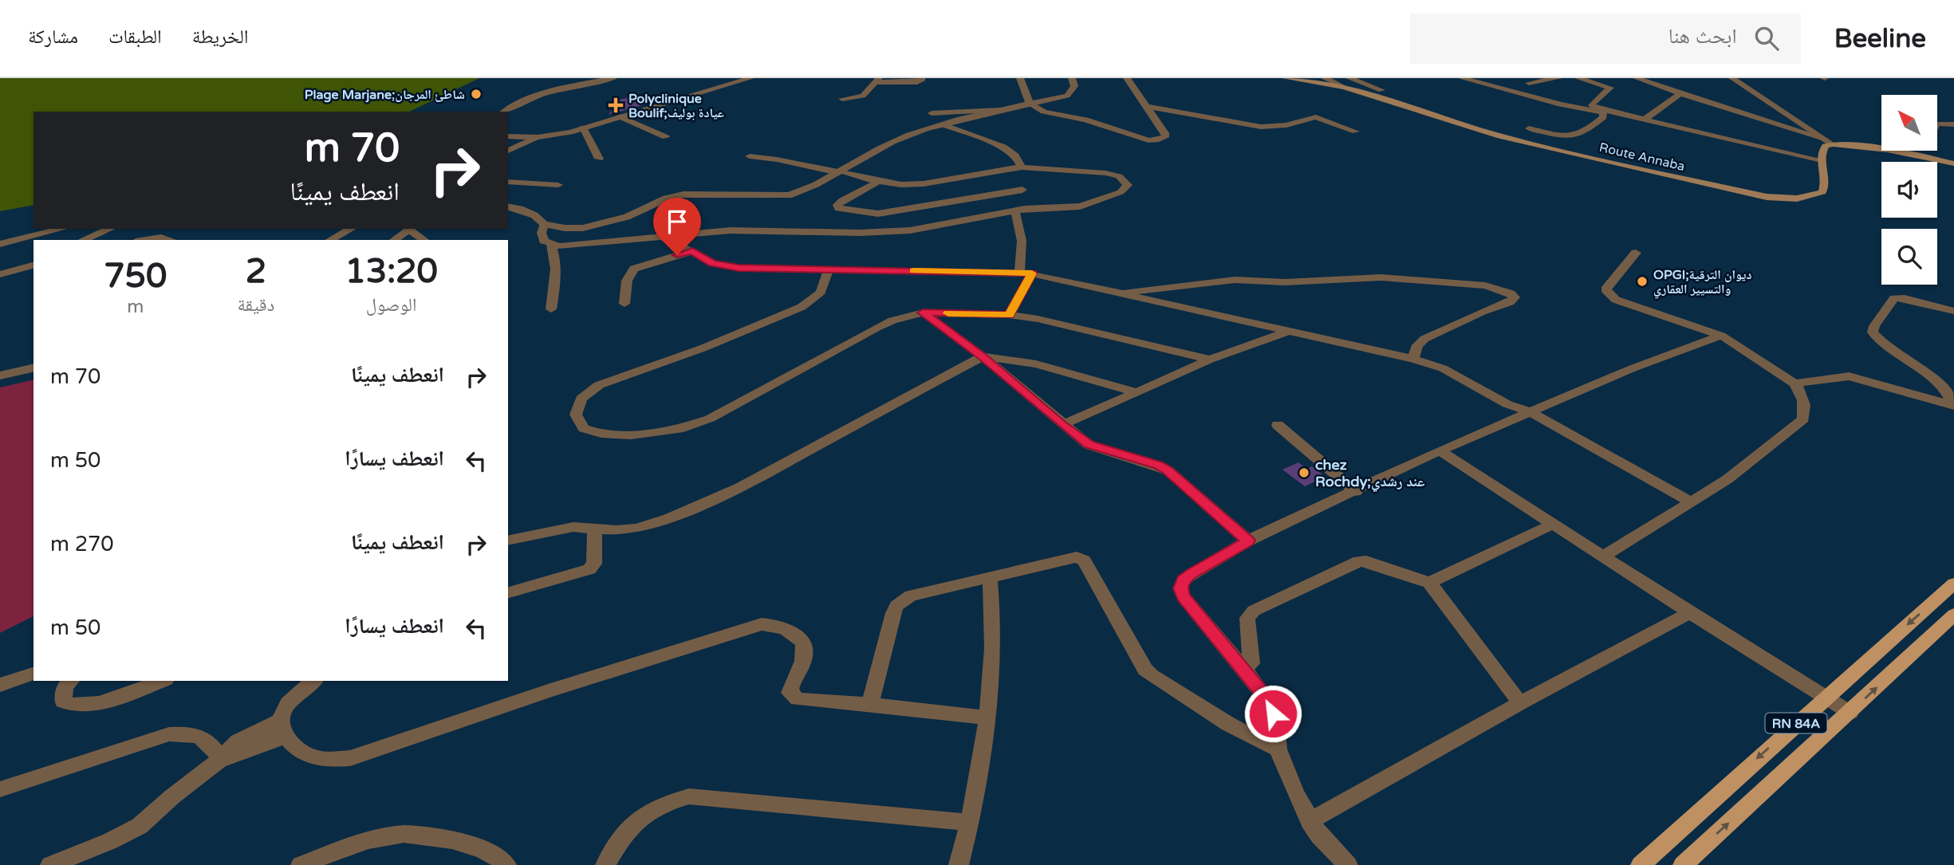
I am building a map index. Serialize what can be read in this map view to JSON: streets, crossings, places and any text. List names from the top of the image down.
{
  "streets": {
    "main road": ["Route Annaba", "RN 84A"]
  },
  "places": {
    "other": ["Plage Marjane;شاطئ المرجان", "OPGI;ديوان الترقية والتسيير العقاري", "chez Rochdy;عند رشدي"],
    "health": ["Polyclinique Boulif;عيادة بوليف"]
  },
  "north": "top left",
  "page": {
    "header": "Beeline",
    "search": "ابحث هنا",
    "nav": ["الخريطة", "الطبقات", "مشاركة"],
    "turn": ["70 m", "انعطف يمينًا"],
    "eta": [
      "13:20",
      "الوصول",
      "2",
      "دقيقة",
      "750",
      "m"
    ],
    "list": [
      {
        "name": "انعطف يمينًا",
        "value": "70 m"
      },
      {
        "name": "انعطف يسارًا",
        "value": "50 m"
      },
      {
        "name": "انعطف يمينًا",
        "value": "270 m"
      },
      {
        "name": "انعطف يسارًا",
        "value": "50 m"
      }
    ]
  }
}
